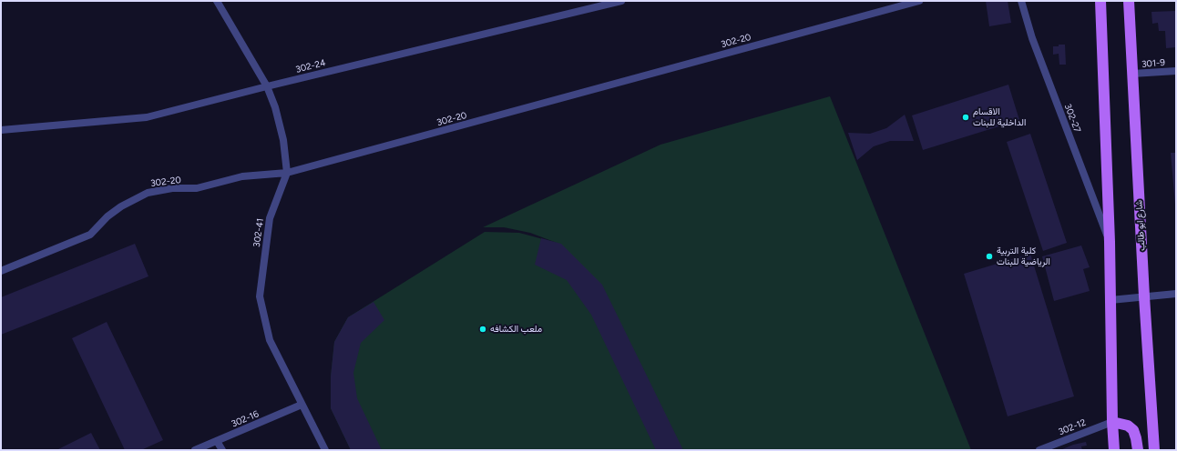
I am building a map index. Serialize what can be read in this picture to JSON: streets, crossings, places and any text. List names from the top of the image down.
{
  "streets": {
    "main road": ["شارع ابو طالب"],
    "street": [
      "302-20",
      "301-9",
      "302-24",
      "302-27",
      "302-41",
      "302-16",
      "302-12"
    ]
  },
  "crossings": [
    ["302-20", "302-41"],
    ["301-9", "شارع ابو طالب"],
    ["302-24", "302-41"],
    ["302-41", "302-16"]
  ],
  "places": ["الاقسام الداخلية للبنات", "كلية التربية الرياضية للبنات", "ملعب الكشافه"]
}
